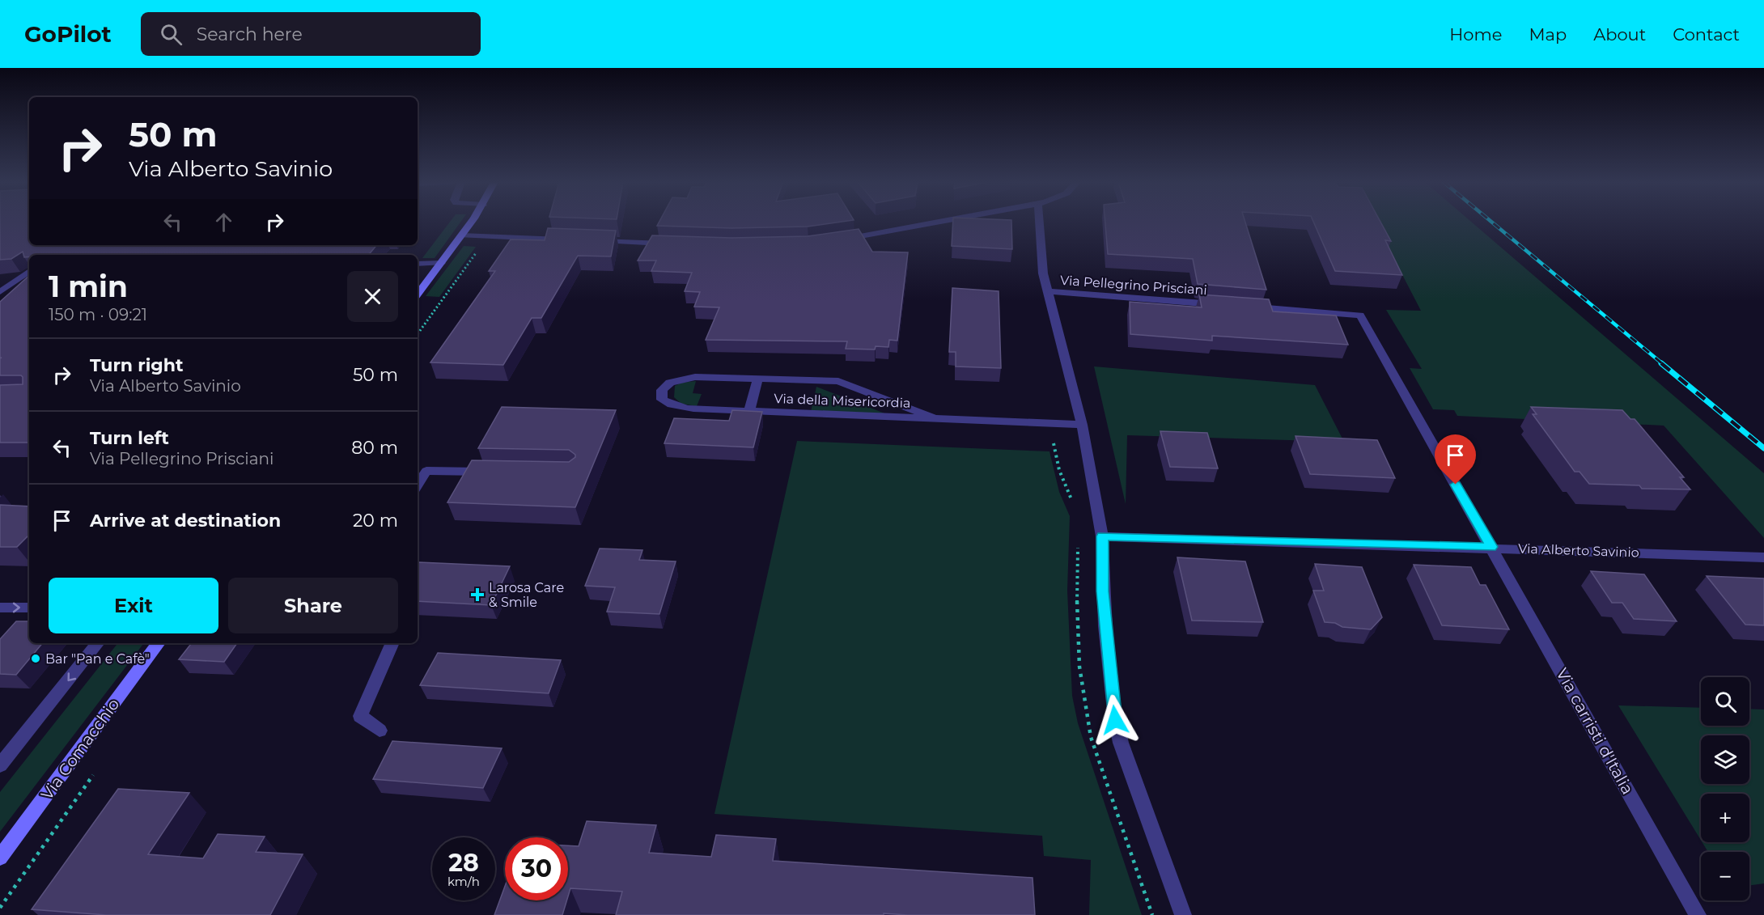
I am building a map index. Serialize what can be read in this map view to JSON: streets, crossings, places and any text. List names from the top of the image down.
{
  "streets": {
    "main road": ["Via Comacchio"],
    "street": [
      "Via Pellegrino Prisciani",
      "Via della Misericordia",
      "Via Alberto Savinio",
      "Via carristi d'Italia"
    ]
  },
  "crossings": [
    ["Via Alberto Savinio", "Via carristi d'Italia"]
  ],
  "places": {
    "health": ["Larosa Care & Smile"],
    "other": ["Bar \"Pan e Cafè\""]
  },
  "page": {
    "header": "GoPilot",
    "search": "Search here",
    "nav": [
      "Home",
      "Map",
      "About",
      "Contact"
    ],
    "turn": ["50 m", "Via Alberto Savinio"],
    "heading": ["1 min", "150 m · 09:21"],
    "list": [
      {
        "name": "Turn right",
        "note": "Via Alberto Savinio",
        "value": "50 m"
      },
      {
        "name": "Turn left",
        "note": "Via Pellegrino Prisciani",
        "value": "80 m"
      },
      {
        "name": "Arrive at destination",
        "value": "20 m"
      }
    ],
    "buttons": ["Exit", "Share"],
    "map_buttons": ["+", "−"],
    "speed": "28 km/h",
    "limit": "30"
  }
}
